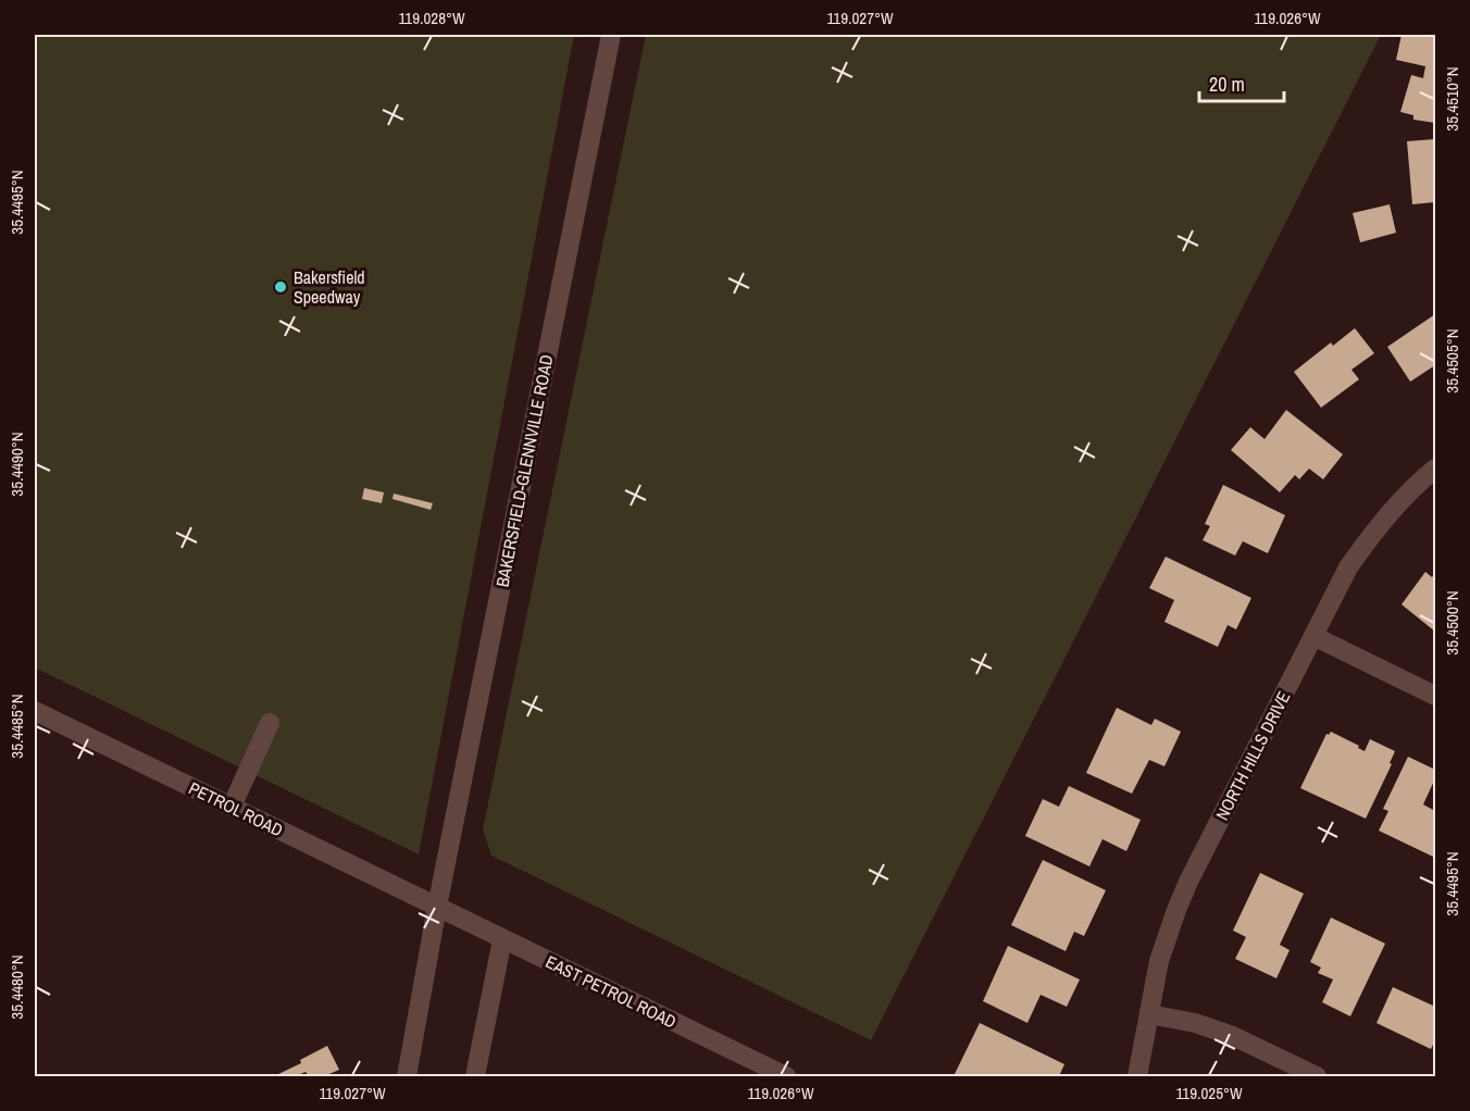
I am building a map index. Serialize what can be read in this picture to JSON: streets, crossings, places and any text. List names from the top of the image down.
{
  "streets": {
    "street": [
      "BAKERSFIELD-GLENNVILLE ROAD",
      "NORTH HILLS DRIVE",
      "PETROL ROAD",
      "EAST PETROL ROAD"
    ]
  },
  "crossings": [
    ["BAKERSFIELD-GLENNVILLE ROAD", "PETROL ROAD"],
    ["BAKERSFIELD-GLENNVILLE ROAD", "EAST PETROL ROAD"],
    ["PETROL ROAD", "EAST PETROL ROAD"]
  ],
  "places": ["Bakersfield Speedway"],
  "scale_bar": "20 m",
  "coordinates": [
    "119.028°W",
    "119.027°W",
    "119.026°W",
    "35.4510°N",
    "35.4495°N",
    "35.4505°N",
    "35.4490°N",
    "35.4500°N",
    "35.4485°N",
    "35.4480°N",
    "119.025°W"
  ]
}
